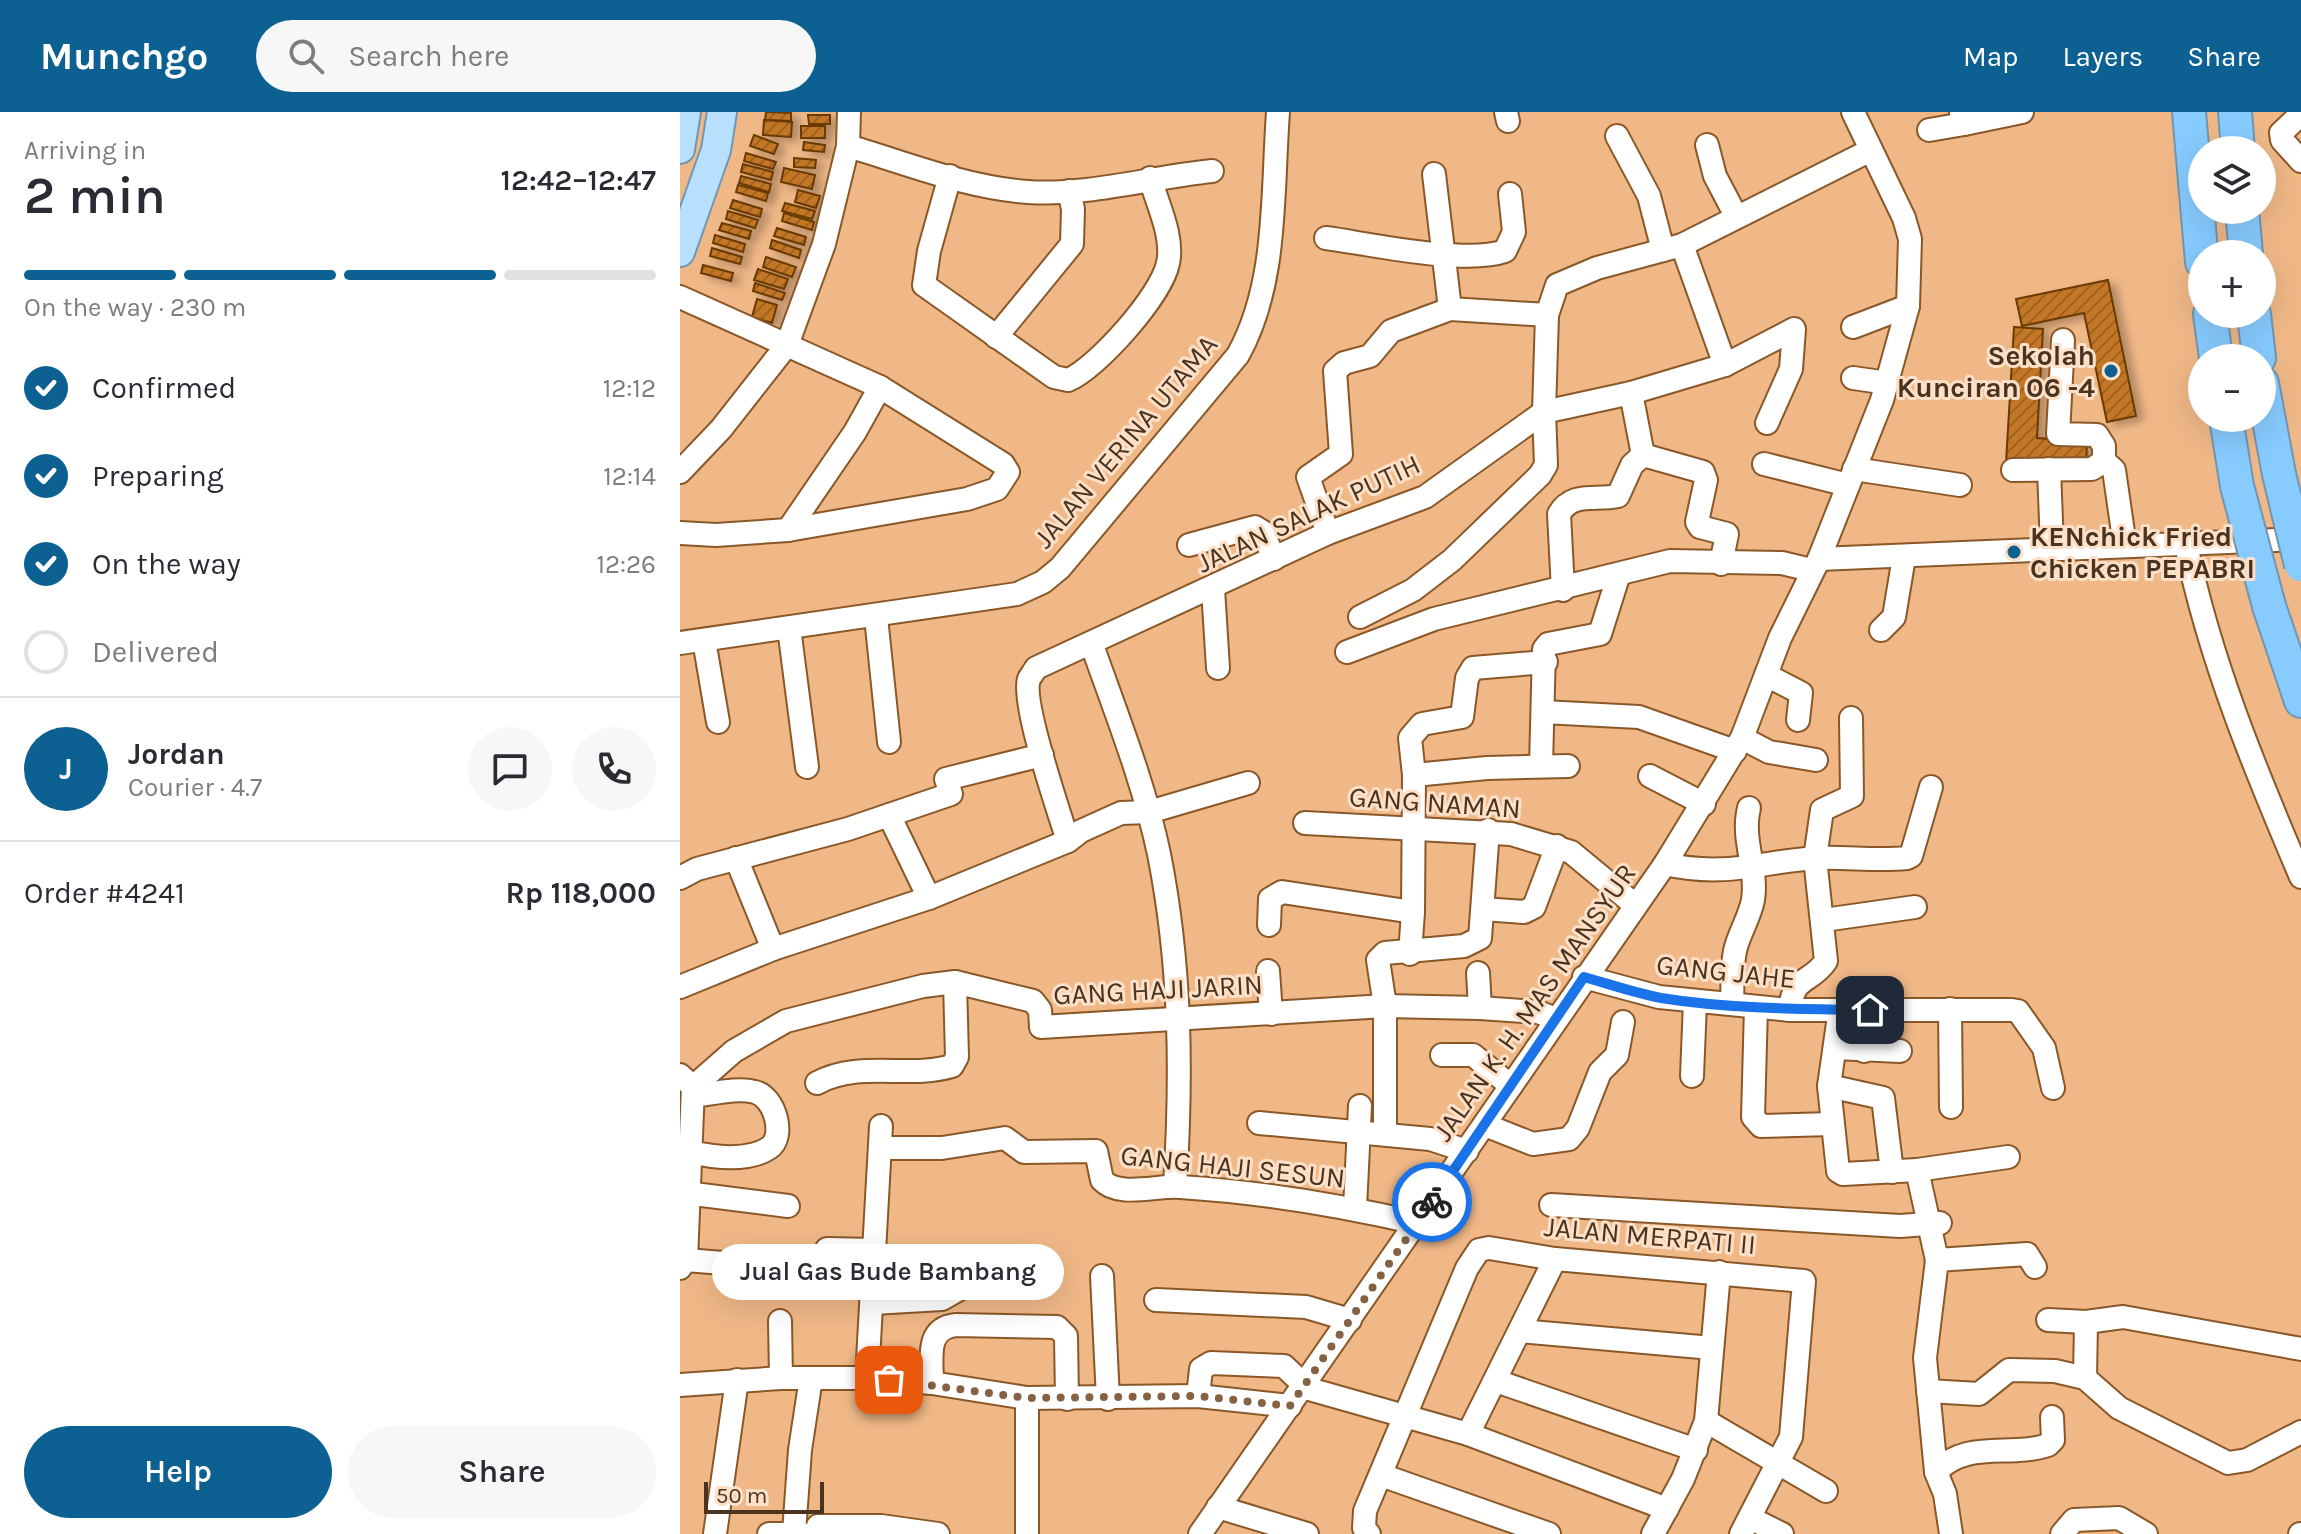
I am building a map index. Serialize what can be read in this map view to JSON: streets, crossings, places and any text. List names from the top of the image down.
{
  "streets": {
    "street": [
      "JALAN VERINA UTAMA",
      "JALAN SALAK PUTIH",
      "GANG NAMAN",
      "GANG JAHE",
      "GANG HAJI JARIN",
      "JALAN K. H. MAS MANSYUR",
      "GANG HAJI SESUN",
      "JALAN MERPATI II"
    ]
  },
  "crossings": [
    ["GANG NAMAN", "JALAN K. H. MAS MANSYUR"],
    ["GANG JAHE", "JALAN K. H. MAS MANSYUR"],
    ["GANG HAJI JARIN", "JALAN K. H. MAS MANSYUR"],
    ["JALAN K. H. MAS MANSYUR", "GANG HAJI SESUN"]
  ],
  "places": ["Sekolah Kunciran 06 -4", "KENchick Fried Chicken PEPABRI", "Jual Gas Bude Bambang"],
  "scale_bar": "50 m",
  "page": {
    "header": "Munchgo",
    "search": "Search here",
    "nav": ["Map", "Layers", "Share"],
    "heading": ["2 min", "Arriving in", "12:42–12:47"],
    "panel": [
      "Jordan",
      "Courier · 4.7",
      "Order #4241",
      "Rp 118,000"
    ],
    "map_buttons": ["+", "−"],
    "bar": "On the way · 230 m",
    "list": [
      ["Confirmed", "12:12"],
      ["Preparing", "12:14"],
      ["On the way", "12:26"],
      "Delivered"
    ],
    "round": "J",
    "bubble": "Jual Gas Bude Bambang",
    "buttons": ["Help", "Share"],
    "scale": "50 m"
  }
}
